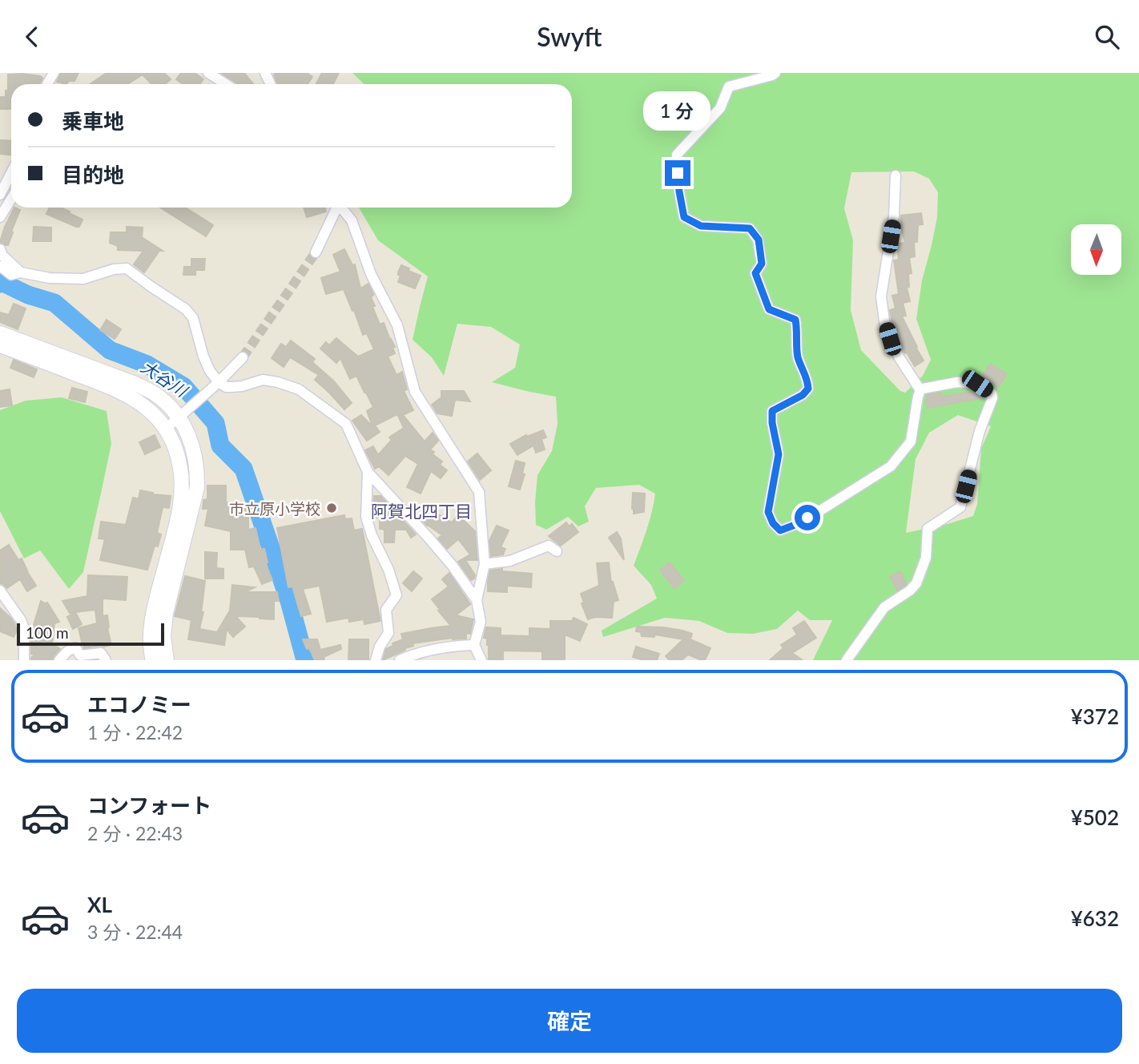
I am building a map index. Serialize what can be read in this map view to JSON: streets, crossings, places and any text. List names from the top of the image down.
{
  "districts": ["阿賀北四丁目"],
  "water": ["大谷川"],
  "places": ["市立原小学校"],
  "scale_bar": "100 m",
  "north": "bottom",
  "page": {
    "header": "Swyft",
    "banner": ["乗車地", "目的地"],
    "bubble": "1 分",
    "scale": "100 m",
    "list": [
      {
        "name": "エコノミー",
        "note": "1 分 · 22:42",
        "value": "¥372"
      },
      {
        "name": "コンフォート",
        "note": "2 分 · 22:43",
        "value": "¥502"
      },
      {
        "name": "XL",
        "note": "3 分 · 22:44",
        "value": "¥632"
      }
    ],
    "buttons": "確定"
  }
}
